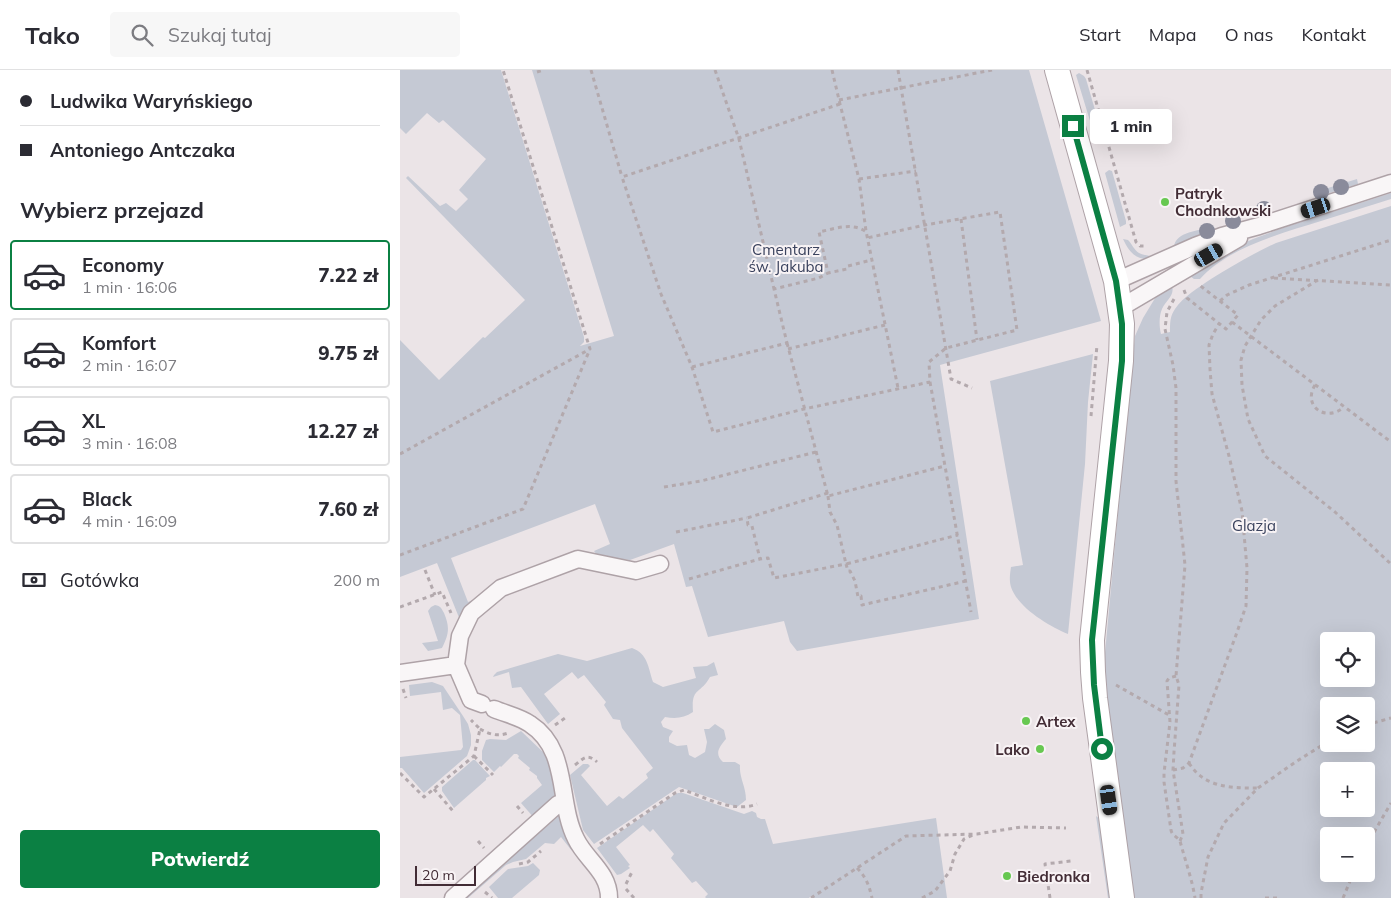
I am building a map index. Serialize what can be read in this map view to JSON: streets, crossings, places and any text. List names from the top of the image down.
{
  "parks": ["Cmentarz św. Jakuba", "Glazja"],
  "places": [
    "Patryk Chodnkowski",
    "Artex",
    "Lako",
    "Biedronka"
  ],
  "scale_bar": "20 m",
  "page": {
    "header": "Tako",
    "search": "Szukaj tutaj",
    "nav": [
      "Start",
      "Mapa",
      "O nas",
      "Kontakt"
    ],
    "banner": ["Ludwika Waryńskiego", "Antoniego Antczaka"],
    "bubble": "1 min",
    "heading": "Wybierz przejazd",
    "list": [
      {
        "name": "Economy",
        "note": "1 min · 16:06",
        "value": "7.22 zł"
      },
      {
        "name": "Komfort",
        "note": "2 min · 16:07",
        "value": "9.75 zł"
      },
      {
        "name": "XL",
        "note": "3 min · 16:08",
        "value": "12.27 zł"
      },
      {
        "name": "Black",
        "note": "4 min · 16:09",
        "value": "7.60 zł"
      }
    ],
    "pay": ["Gotówka", "200 m"],
    "map_buttons": ["+", "−"],
    "buttons": "Potwierdź",
    "scale": "20 m"
  }
}
